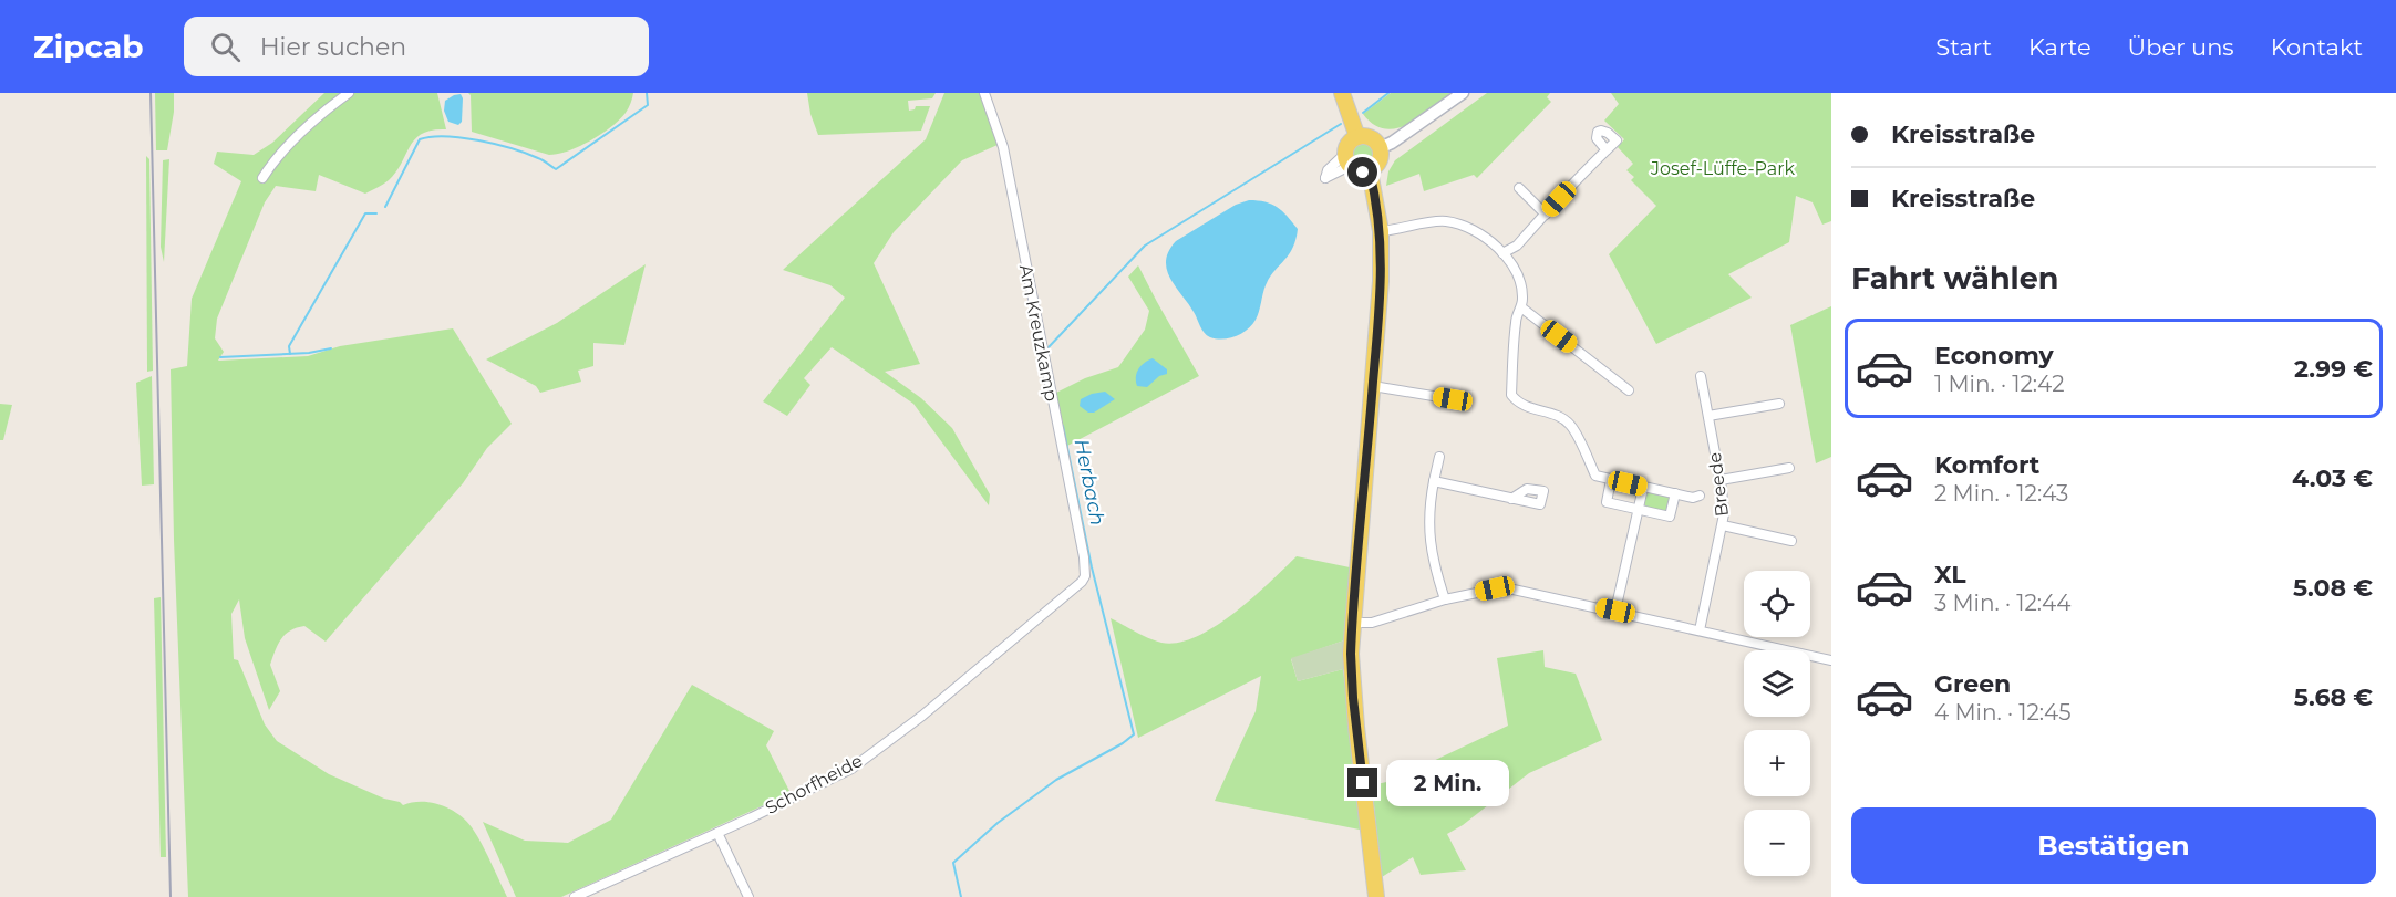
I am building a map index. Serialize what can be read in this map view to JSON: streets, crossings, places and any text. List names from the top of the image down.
{
  "streets": {
    "street": ["Am Kreuzkamp", "Breede", "Schorfheide"]
  },
  "crossings": [
    ["Am Kreuzkamp", "Schorfheide"]
  ],
  "water": ["Herbach"],
  "parks": ["Josef-Lüffe-Park"],
  "page": {
    "header": "Zipcab",
    "search": "Hier suchen",
    "nav": [
      "Start",
      "Karte",
      "Über uns",
      "Kontakt"
    ],
    "banner": ["Kreisstraße", "Kreisstraße"],
    "heading": "Fahrt wählen",
    "list": [
      {
        "name": "Economy",
        "note": "1 Min. · 12:42",
        "value": "2.99 €"
      },
      {
        "name": "Komfort",
        "note": "2 Min. · 12:43",
        "value": "4.03 €"
      },
      {
        "name": "XL",
        "note": "3 Min. · 12:44",
        "value": "5.08 €"
      },
      {
        "name": "Green",
        "note": "4 Min. · 12:45",
        "value": "5.68 €"
      }
    ],
    "map_buttons": ["+", "−"],
    "bubble": "2 Min.",
    "buttons": "Bestätigen"
  }
}
